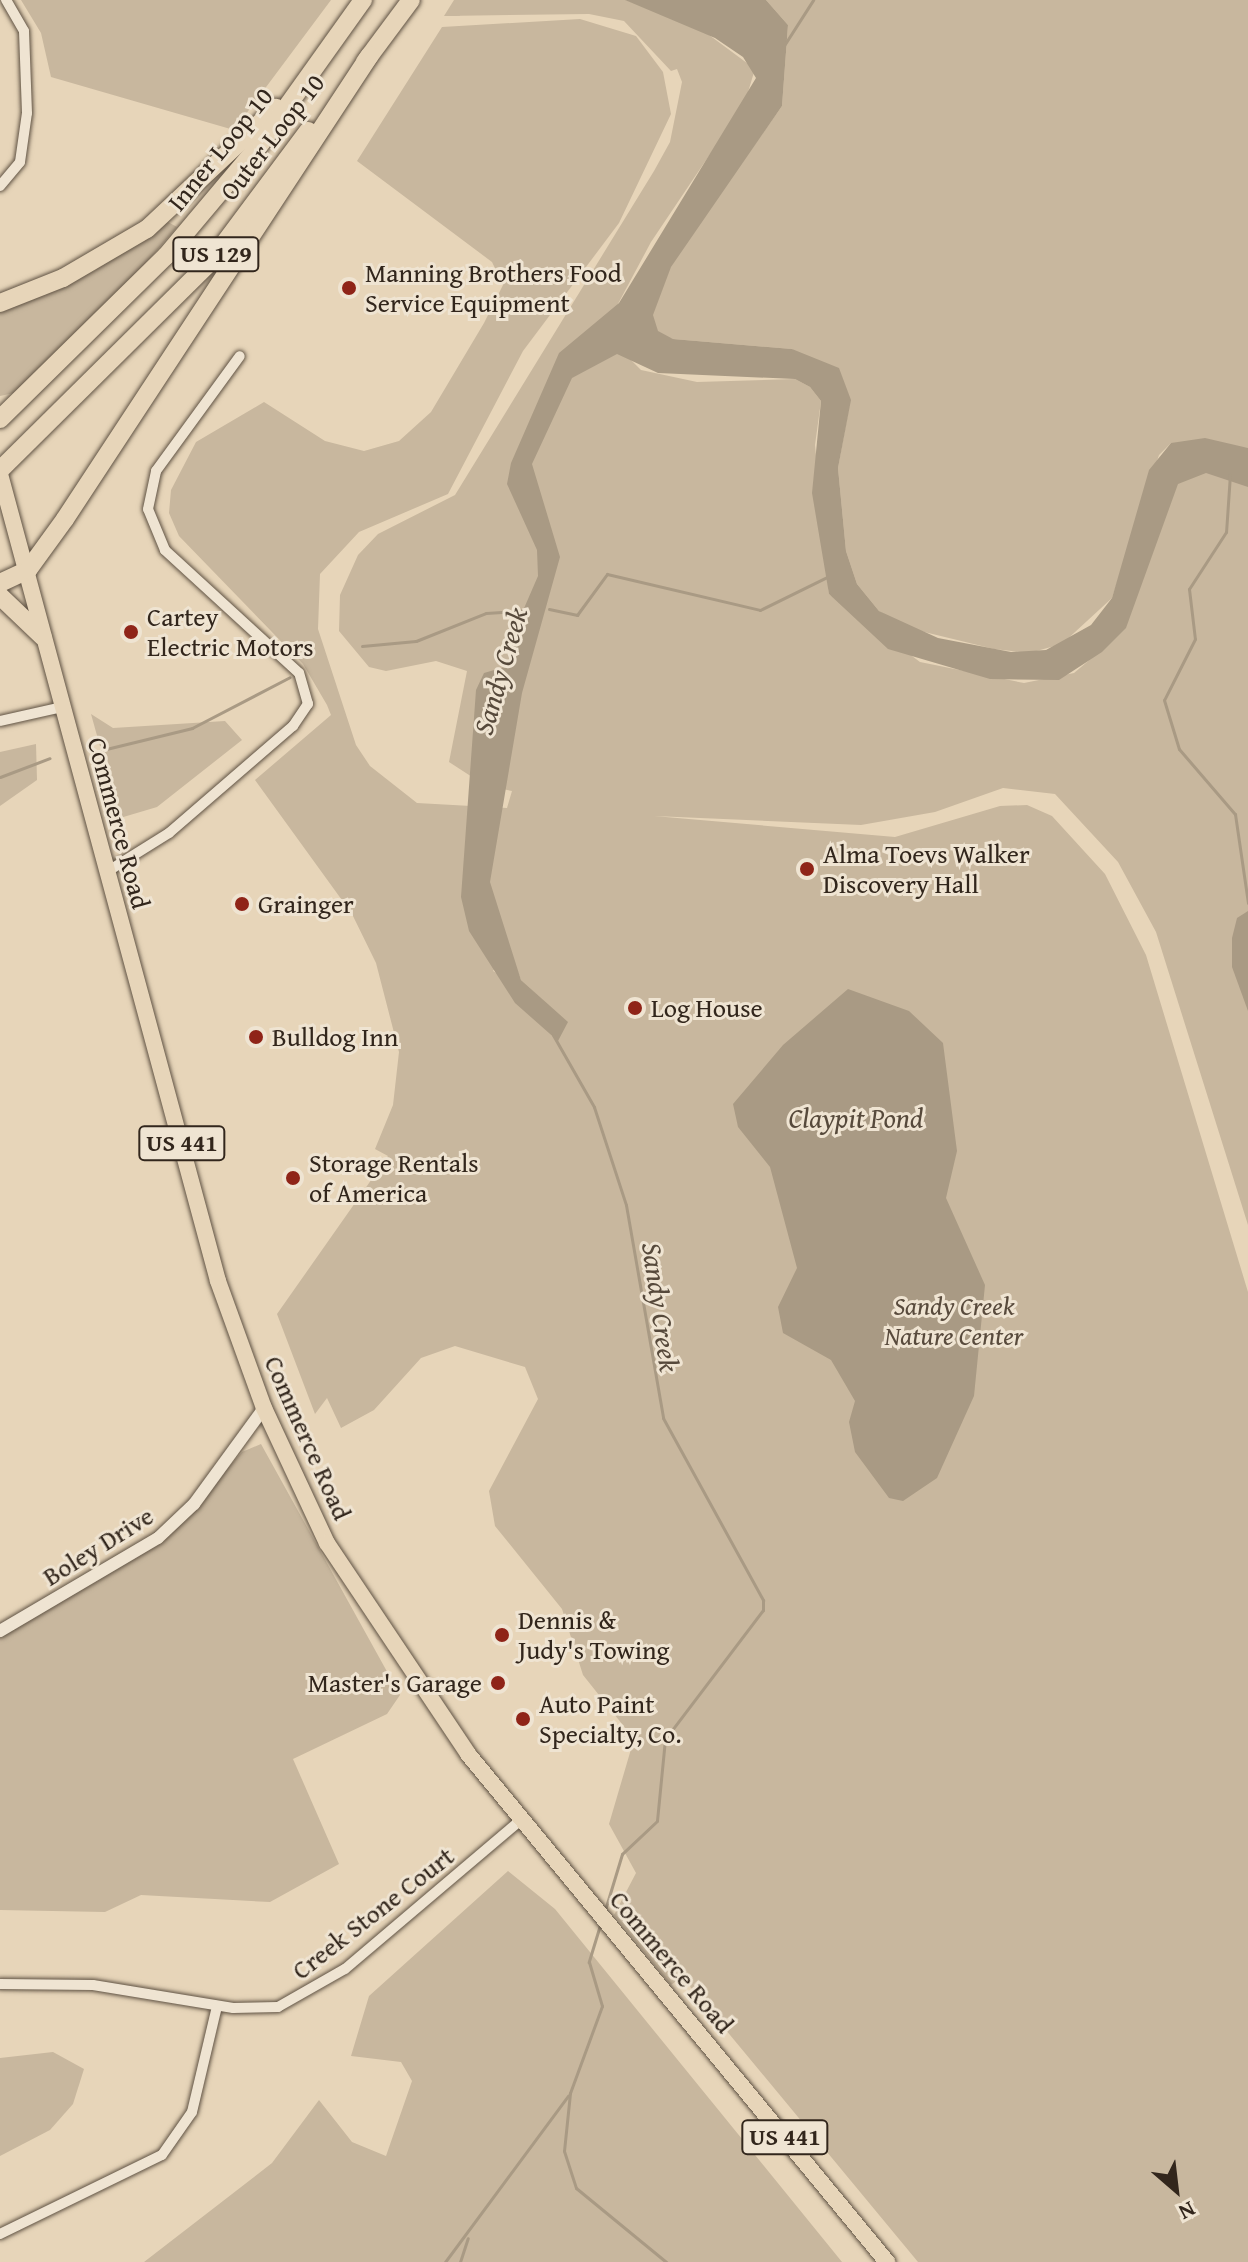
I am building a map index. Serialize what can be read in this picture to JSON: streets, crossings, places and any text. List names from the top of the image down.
{
  "streets": {
    "highway": [
      "Outer Loop 10",
      "Inner Loop 10",
      "US 129",
      "Commerce Road",
      "US 441"
    ],
    "street": ["Boley Drive", "Creek Stone Court"]
  },
  "crossings": [
    ["Outer Loop 10", "Commerce Road"],
    ["Commerce Road", "Boley Drive"],
    ["Commerce Road", "Creek Stone Court"]
  ],
  "water": ["Sandy Creek", "Claypit Pond"],
  "parks": ["Sandy Creek Nature Center"],
  "places": [
    "Manning Brothers Food Service Equipment",
    "Cartey Electric Motors",
    "Alma Toevs Walker Discovery Hall",
    "Grainger",
    "Log House",
    "Bulldog Inn",
    "Storage Rentals of America",
    "Dennis & Judy's Towing",
    "Master's Garage",
    "Auto Paint Specialty, Co."
  ],
  "north": "bottom right"
}
